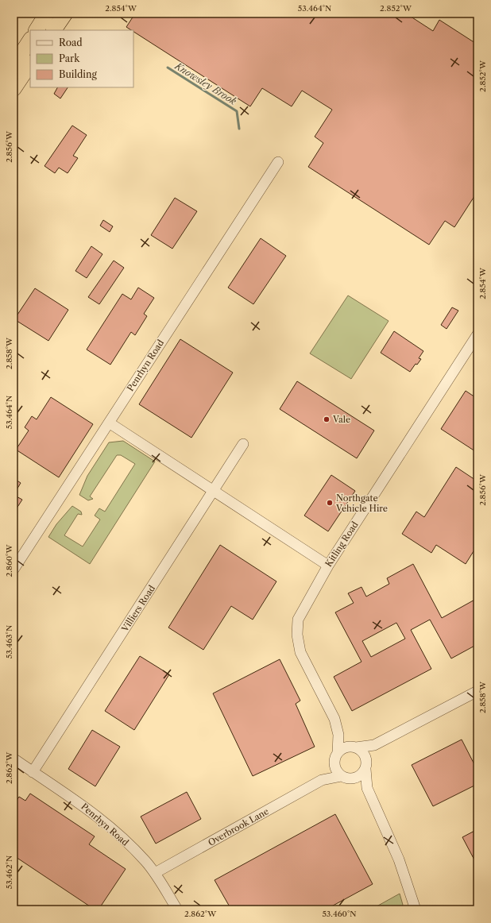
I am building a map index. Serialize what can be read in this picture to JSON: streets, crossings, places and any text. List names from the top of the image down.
{
  "streets": {
    "street": [
      "Penrhyn Road",
      "Kitling Road",
      "Villiers Road",
      "Overbrook Lane"
    ]
  },
  "crossings": [
    ["Penrhyn Road", "Villiers Road"],
    ["Penrhyn Road", "Overbrook Lane"],
    ["Kitling Road", "Overbrook Lane"]
  ],
  "water": ["Knowsley Brook"],
  "places": ["Vale", "Northgate Vehicle Hire"],
  "legend": ["Road", "Park", "Building"],
  "coordinates": [
    "2.854°W",
    "53.464°N",
    "2.852°W",
    "2.856°W",
    "2.858°W",
    "2.860°W",
    "53.463°N",
    "2.862°W",
    "53.462°N",
    "53.460°N"
  ]
}
